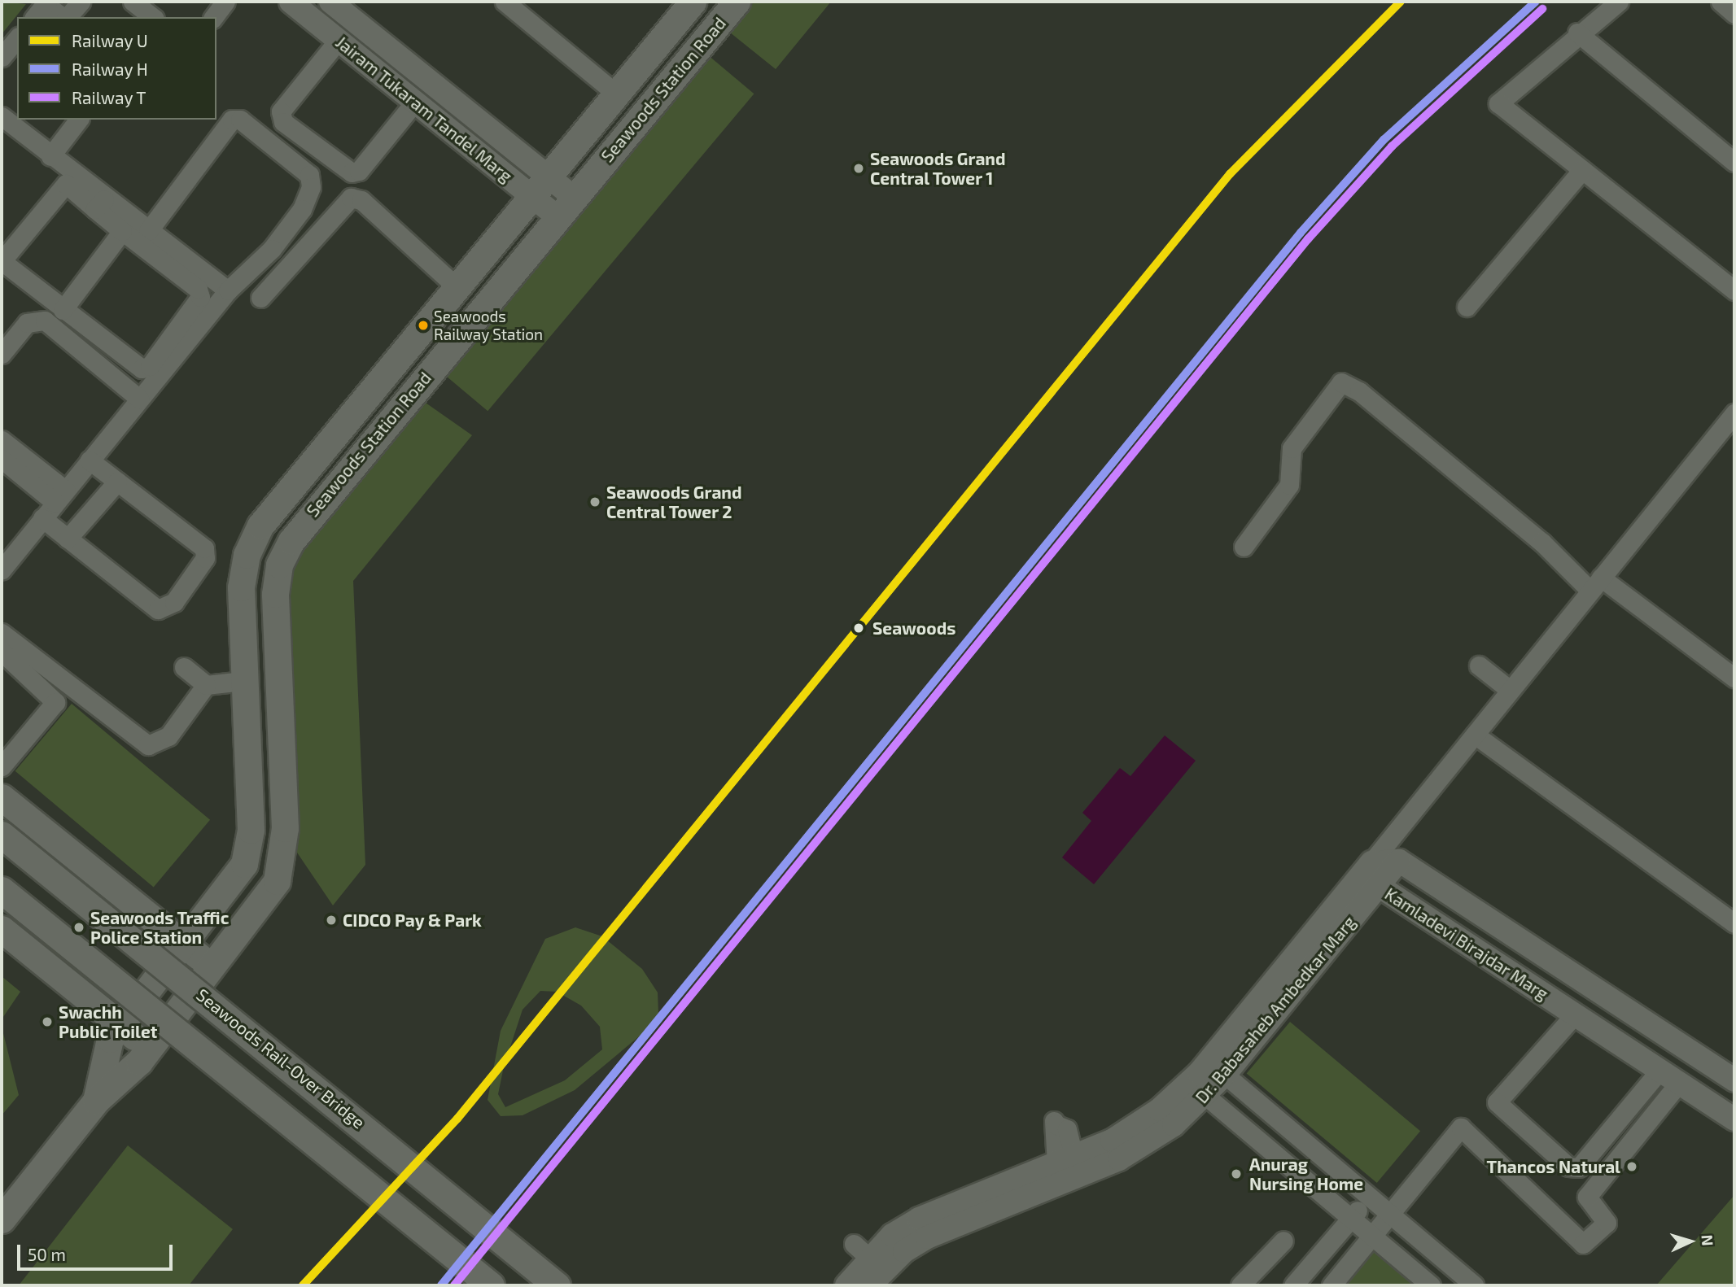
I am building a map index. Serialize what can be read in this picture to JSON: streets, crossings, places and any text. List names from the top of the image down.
{
  "streets": {
    "main road": ["Seawoods Station Road", "Seawoods Rail-Over Bridge"],
    "street": ["Jairam Tukaram Tandel Marg", "Kamladevi Birajdar Marg", "Dr. Babasaheb Ambedkar Marg"]
  },
  "crossings": [
    ["Seawoods Station Road", "Jairam Tukaram Tandel Marg"],
    ["Kamladevi Birajdar Marg", "Dr. Babasaheb Ambedkar Marg"]
  ],
  "places": [
    "Seawoods Grand Central Tower 1",
    "Seawoods Railway Station",
    "Seawoods Grand Central Tower 2",
    "Seawoods",
    "CIDCO Pay & Park",
    "Seawoods Traffic Police Station",
    "Swachh Public Toilet",
    "Thancos Natural",
    "Anurag Nursing Home"
  ],
  "lines": ["rail line U", "rail line H", "rail line T"],
  "legend": ["Railway U", "Railway H", "Railway T"],
  "scale_bar": "50 m",
  "north": "right"
}
